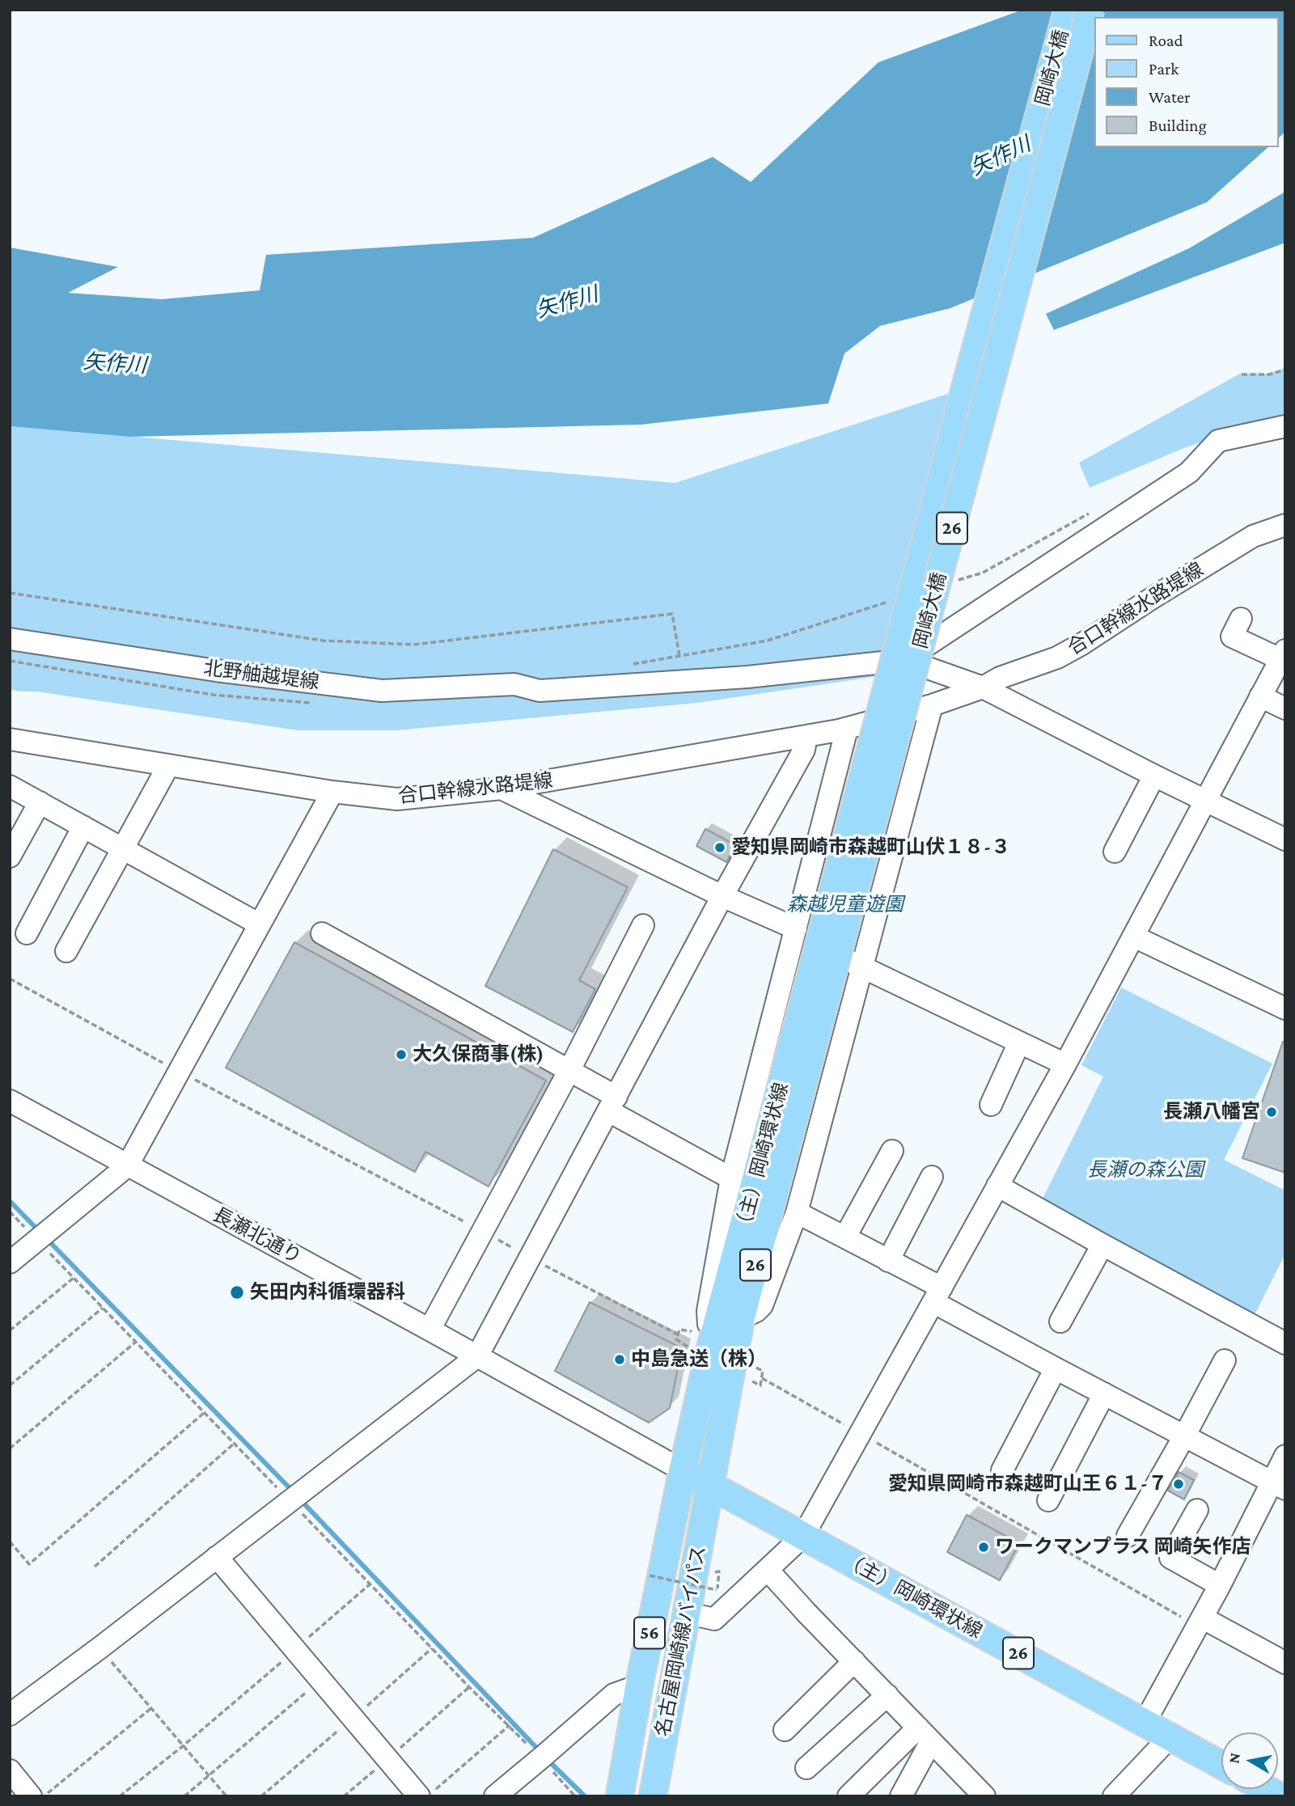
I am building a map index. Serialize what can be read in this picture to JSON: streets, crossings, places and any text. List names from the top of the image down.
{
  "streets": {
    "main road": [
      "岡崎大橋",
      "26",
      "（主）岡崎環状線",
      "56",
      "名古屋岡崎線バイパス"
    ],
    "street": ["合口幹線水路堤線", "北野舳越堤線", "長瀬北通り"]
  },
  "crossings": [
    ["岡崎大橋", "（主）岡崎環状線"],
    ["（主）岡崎環状線", "長瀬北通り"],
    ["（主）岡崎環状線", "名古屋岡崎線バイパス"],
    ["長瀬北通り", "名古屋岡崎線バイパス"]
  ],
  "water": ["矢作川"],
  "parks": ["森越児童遊園", "長瀬の森公園"],
  "places": [
    "愛知県岡崎市森越町山伏１８‐３",
    "大久保商事(株)",
    "長瀬八幡宮",
    "矢田内科循環器科",
    "中島急送（株）",
    "愛知県岡崎市森越町山王６１‐７",
    "ワークマンプラス 岡崎矢作店"
  ],
  "legend": [
    "Road",
    "Park",
    "Water",
    "Building"
  ],
  "north": "left"
}
